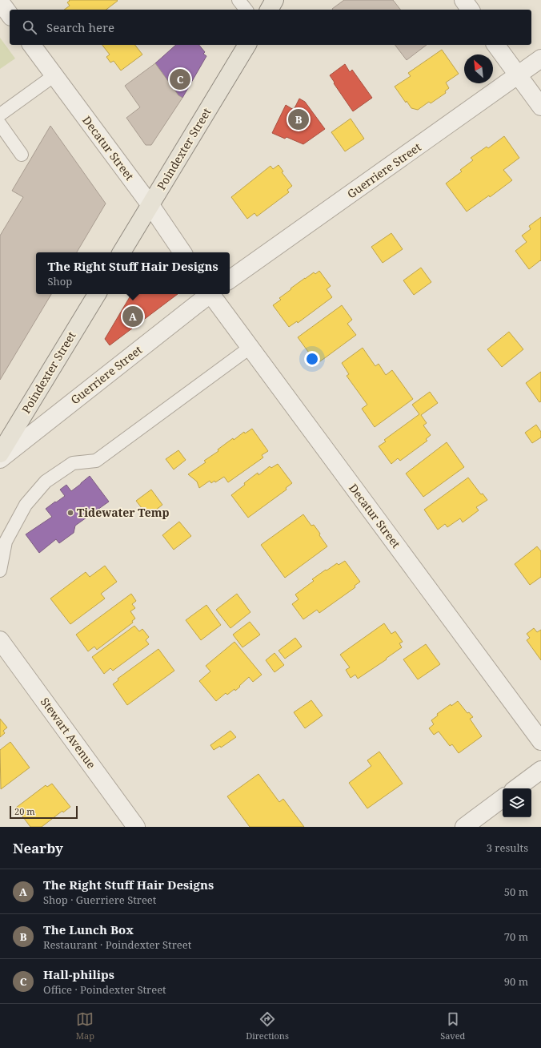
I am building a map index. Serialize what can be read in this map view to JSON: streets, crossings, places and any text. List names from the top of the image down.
{
  "streets": {
    "main road": ["Poindexter Street"],
    "street": ["Decatur Street", "Guerriere Street", "Stewart Avenue"]
  },
  "crossings": [
    ["Decatur Street", "Poindexter Street"]
  ],
  "places": ["Tidewater Temp"],
  "scale_bar": "20 m",
  "north": "top left",
  "page": {
    "search": "Search here",
    "pins": ["C", "B", "A"],
    "popup": ["The Right Stuff Hair Designs", "Shop"],
    "scale": "20 m",
    "heading": ["Nearby", "3 results"],
    "list": [
      {
        "mark": "A",
        "name": "The Right Stuff Hair Designs",
        "note": "Shop · Guerriere Street",
        "value": "50 m"
      },
      {
        "mark": "B",
        "name": "The Lunch Box",
        "note": "Restaurant · Poindexter Street",
        "value": "70 m"
      },
      {
        "mark": "C",
        "name": "Hall-philips",
        "note": "Office · Poindexter Street",
        "value": "90 m"
      }
    ],
    "nav": ["Map", "Directions", "Saved"]
  }
}
